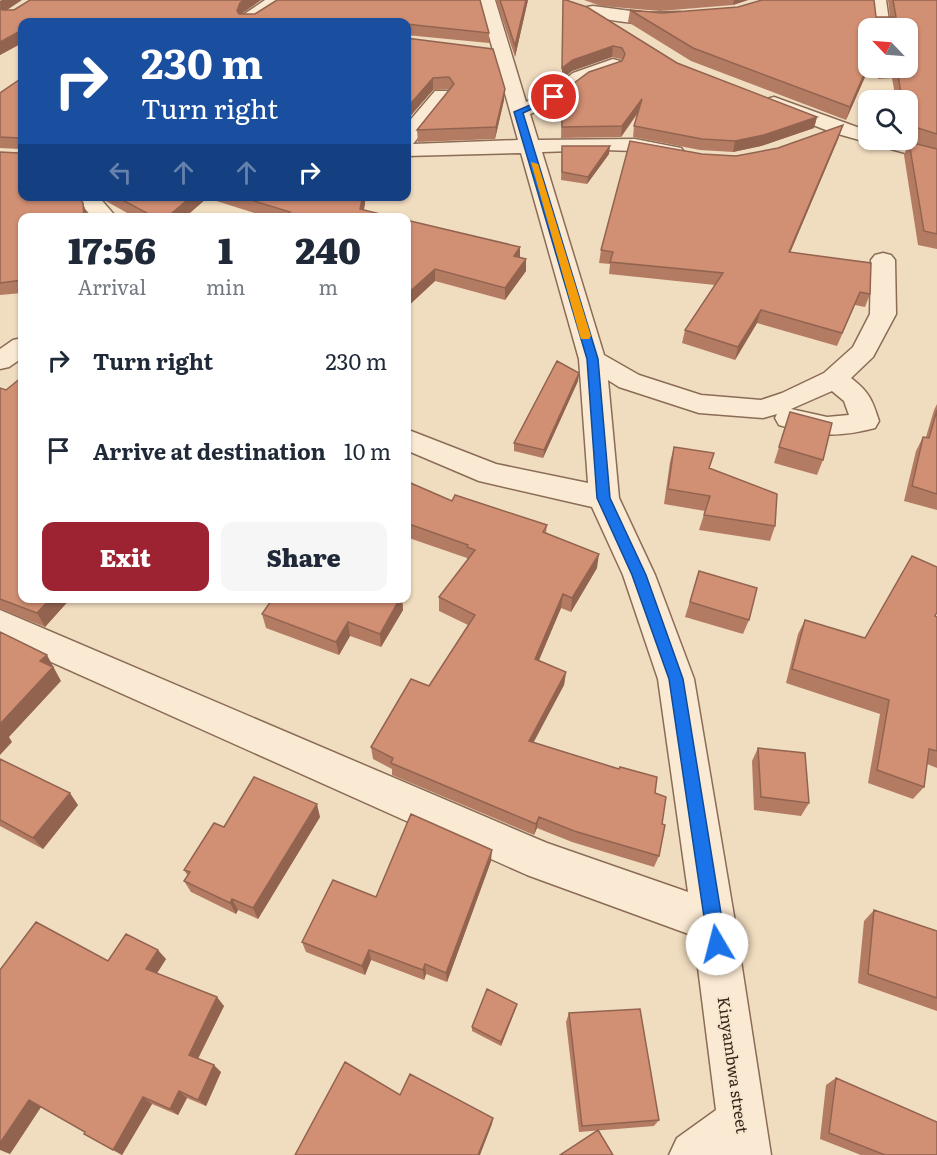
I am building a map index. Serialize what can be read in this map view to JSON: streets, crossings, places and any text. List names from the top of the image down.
{
  "streets": {
    "street": ["Kinyambwa street"]
  },
  "north": "top left",
  "page": {
    "turn": ["230 m", "Turn right"],
    "eta": [
      "17:56",
      "Arrival",
      "1",
      "min",
      "240",
      "m"
    ],
    "list": [
      {
        "name": "Turn right",
        "value": "230 m"
      },
      {
        "name": "Arrive at destination",
        "value": "10 m"
      }
    ],
    "buttons": ["Exit", "Share"]
  }
}
